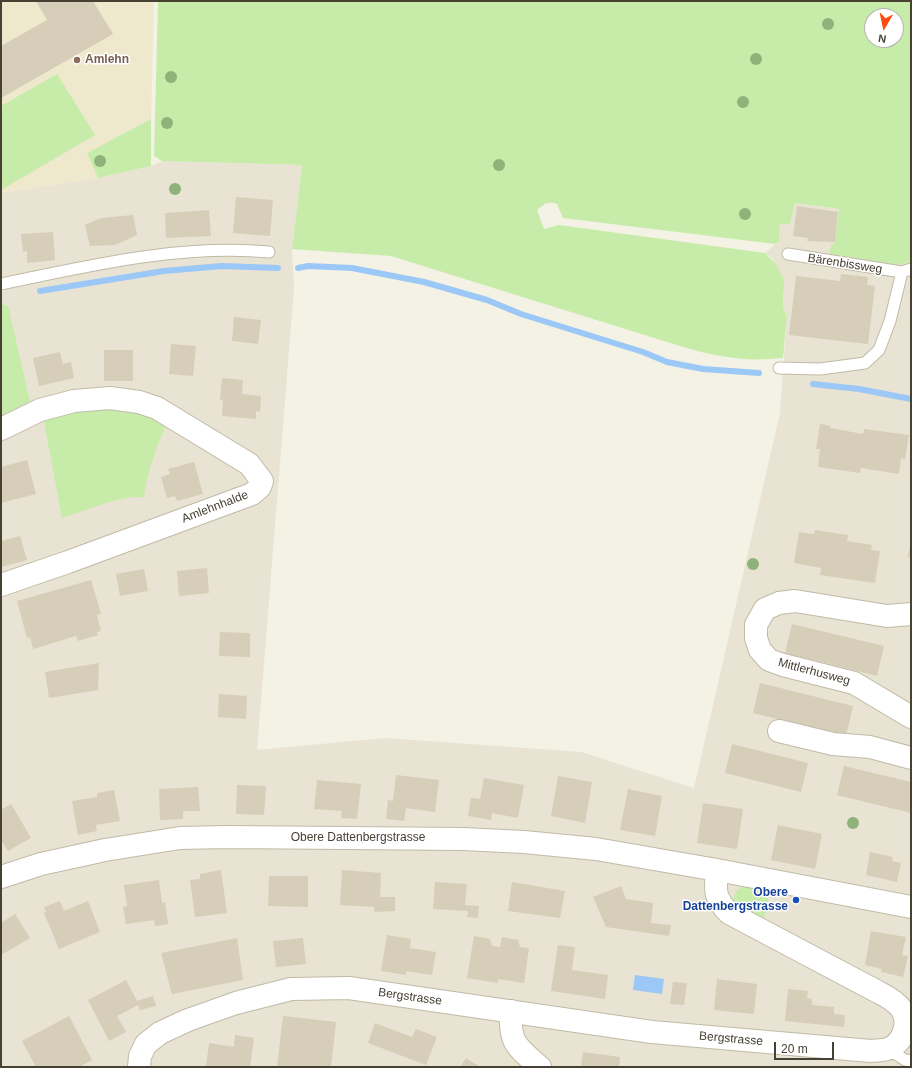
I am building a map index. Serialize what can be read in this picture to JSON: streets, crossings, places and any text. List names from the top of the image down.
{
  "streets": {
    "street": [
      "Amlehnhalde",
      "Mittlerhusweg",
      "Obere Dattenbergstrasse",
      "Bergstrasse"
    ],
    "lane": ["Bärenbissweg"]
  },
  "places": ["Amlehn", "Obere Dattenbergstrasse"],
  "scale_bar": "20 m",
  "north": "bottom"
}
